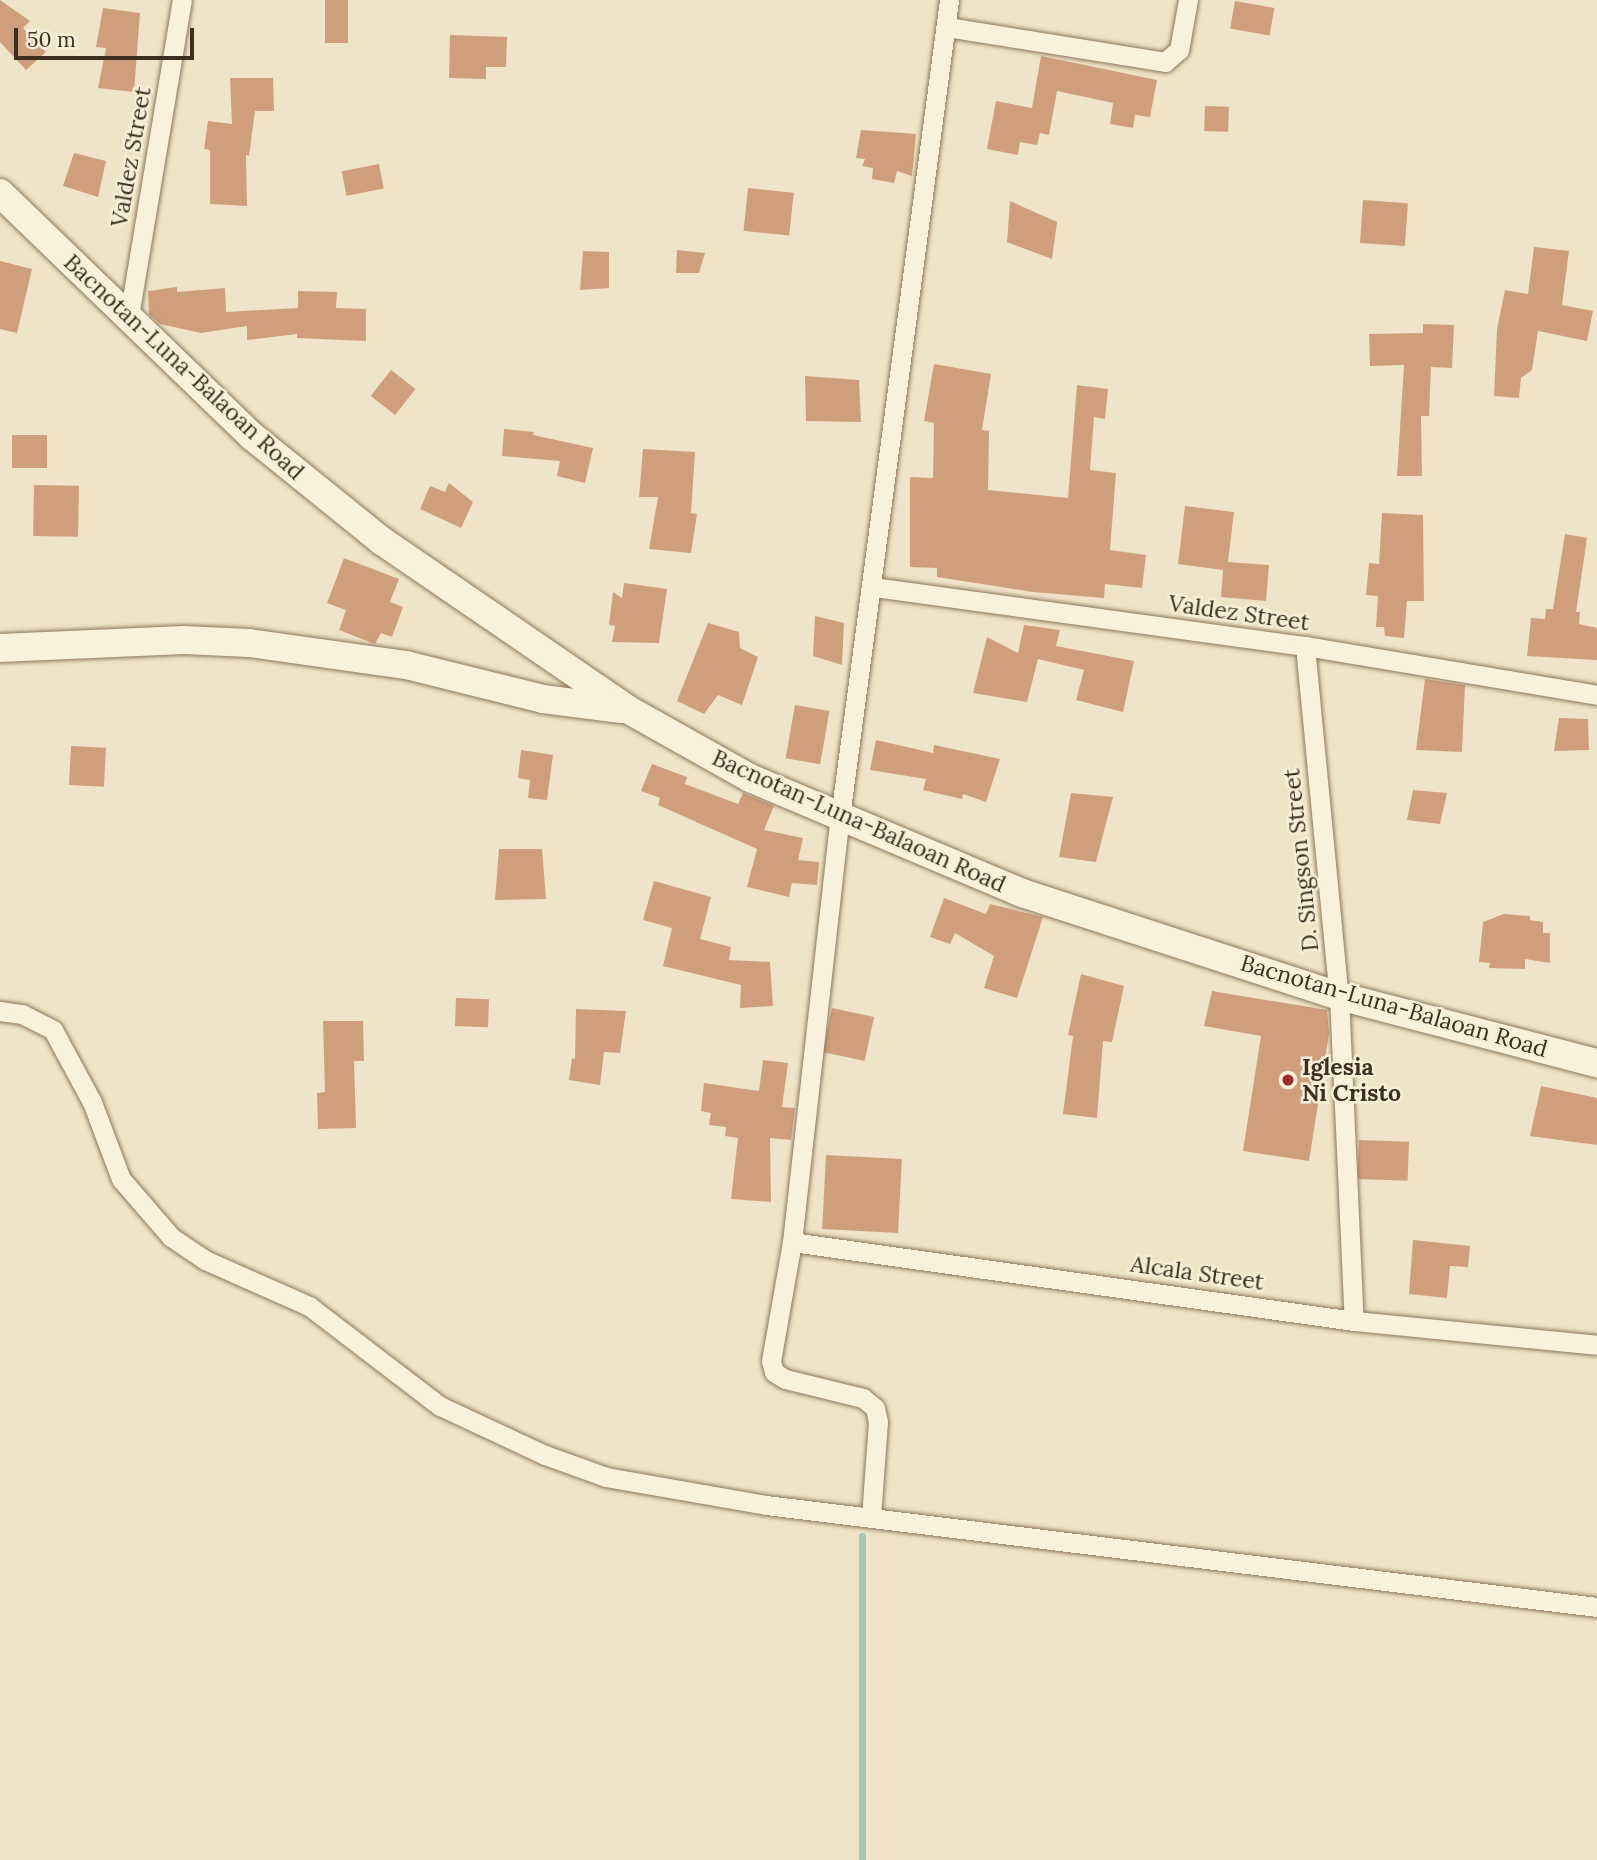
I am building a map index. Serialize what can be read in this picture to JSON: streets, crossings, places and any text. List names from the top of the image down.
{
  "streets": {
    "main road": ["Bacnotan-Luna-Balaoan Road"],
    "street": ["Valdez Street", "D. Singson Street", "Alcala Street"]
  },
  "crossings": [
    ["Valdez Street", "Bacnotan-Luna-Balaoan Road"],
    ["Valdez Street", "D. Singson Street"],
    ["Bacnotan-Luna-Balaoan Road", "D. Singson Street"],
    ["D. Singson Street", "Alcala Street"]
  ],
  "places": ["Iglesia Ni Cristo"],
  "scale_bar": "50 m"
}
